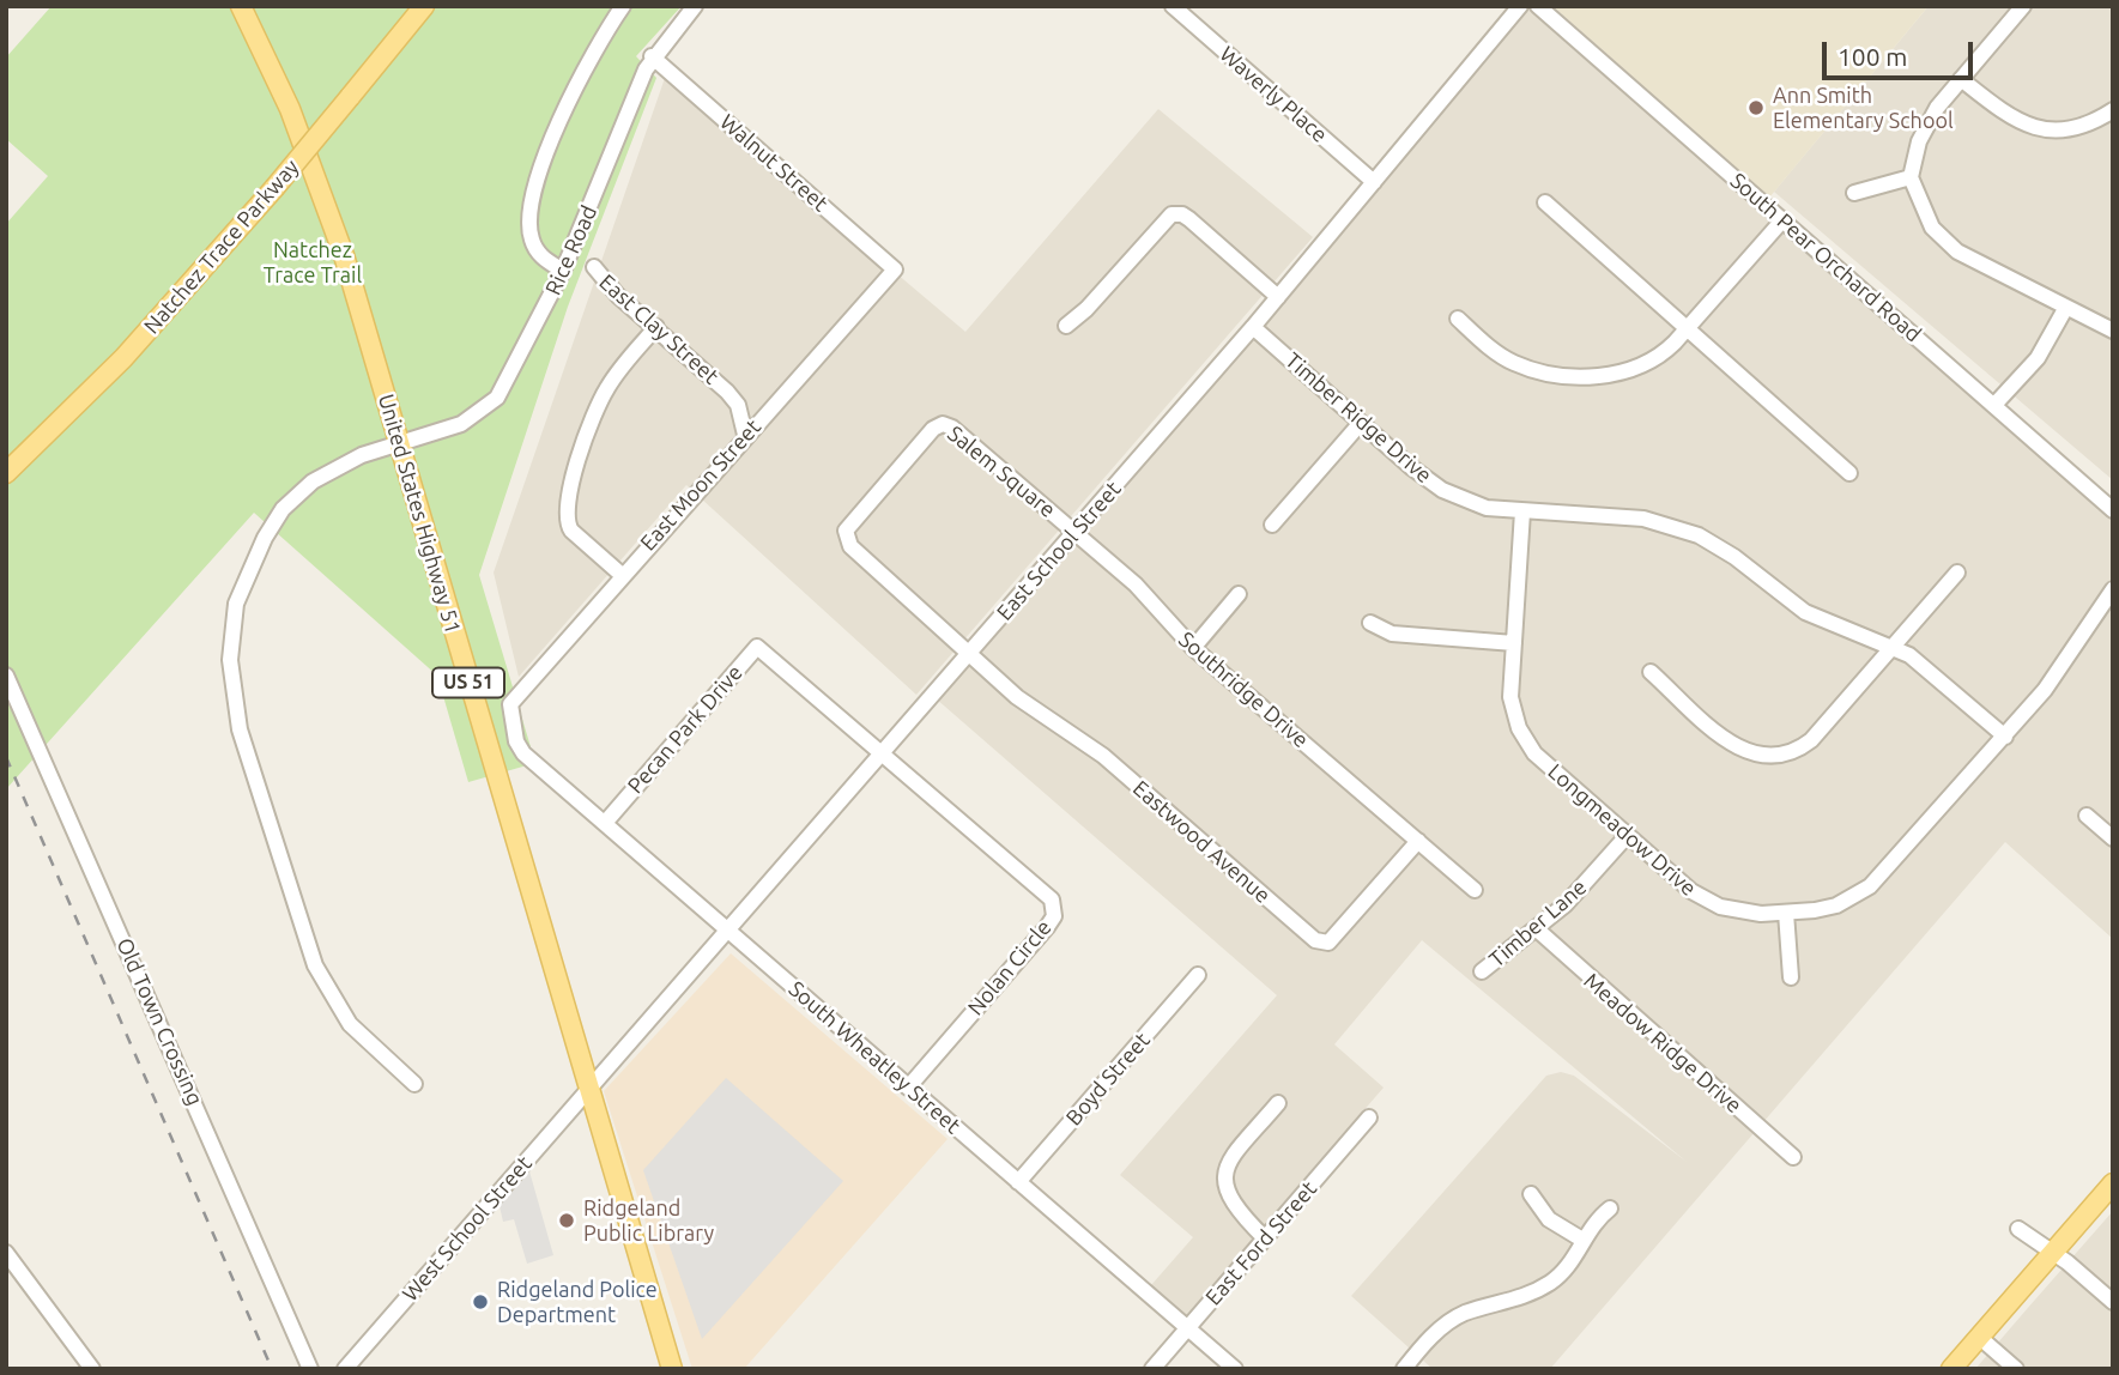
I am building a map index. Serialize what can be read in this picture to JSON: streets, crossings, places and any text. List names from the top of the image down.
{
  "streets": {
    "main road": ["Natchez Trace Parkway", "United States Highway 51", "US 51"],
    "street": [
      "Waverly Place",
      "Walnut Street",
      "Rice Road",
      "South Pear Orchard Road",
      "East Clay Street",
      "Timber Ridge Drive",
      "Salem Square",
      "East Moon Street",
      "East School Street",
      "Southridge Drive",
      "Pecan Park Drive",
      "Longmeadow Drive",
      "Eastwood Avenue",
      "Timber Lane",
      "Nolan Circle",
      "Old Town Crossing",
      "Meadow Ridge Drive",
      "South Wheatley Street",
      "Boyd Street",
      "West School Street",
      "East Ford Street"
    ]
  },
  "crossings": [
    ["Waverly Place", "East School Street"],
    ["Walnut Street", "Rice Road"],
    ["Walnut Street", "East Moon Street"],
    ["Rice Road", "United States Highway 51"],
    ["East Clay Street", "East Moon Street"],
    ["Timber Ridge Drive", "East School Street"],
    ["Timber Ridge Drive", "Longmeadow Drive"],
    ["Salem Square", "East School Street"],
    ["Salem Square", "Southridge Drive"],
    ["Salem Square", "Eastwood Avenue"],
    ["East Moon Street", "South Wheatley Street"],
    ["United States Highway 51", "East School Street"],
    ["United States Highway 51", "West School Street"],
    ["East School Street", "Southridge Drive"],
    ["East School Street", "Pecan Park Drive"],
    ["East School Street", "Eastwood Avenue"],
    ["East School Street", "Nolan Circle"],
    ["East School Street", "South Wheatley Street"],
    ["East School Street", "West School Street"],
    ["Southridge Drive", "Eastwood Avenue"],
    ["Pecan Park Drive", "Nolan Circle"],
    ["Pecan Park Drive", "South Wheatley Street"],
    ["Longmeadow Drive", "Timber Lane"],
    ["Timber Lane", "Meadow Ridge Drive"],
    ["Nolan Circle", "South Wheatley Street"],
    ["South Wheatley Street", "Boyd Street"],
    ["South Wheatley Street", "East Ford Street"]
  ],
  "parks": ["Natchez Trace Trail"],
  "places": ["Ann Smith Elementary School", "Ridgeland Public Library", "Ridgeland Police Department"],
  "scale_bar": "100 m"
}
